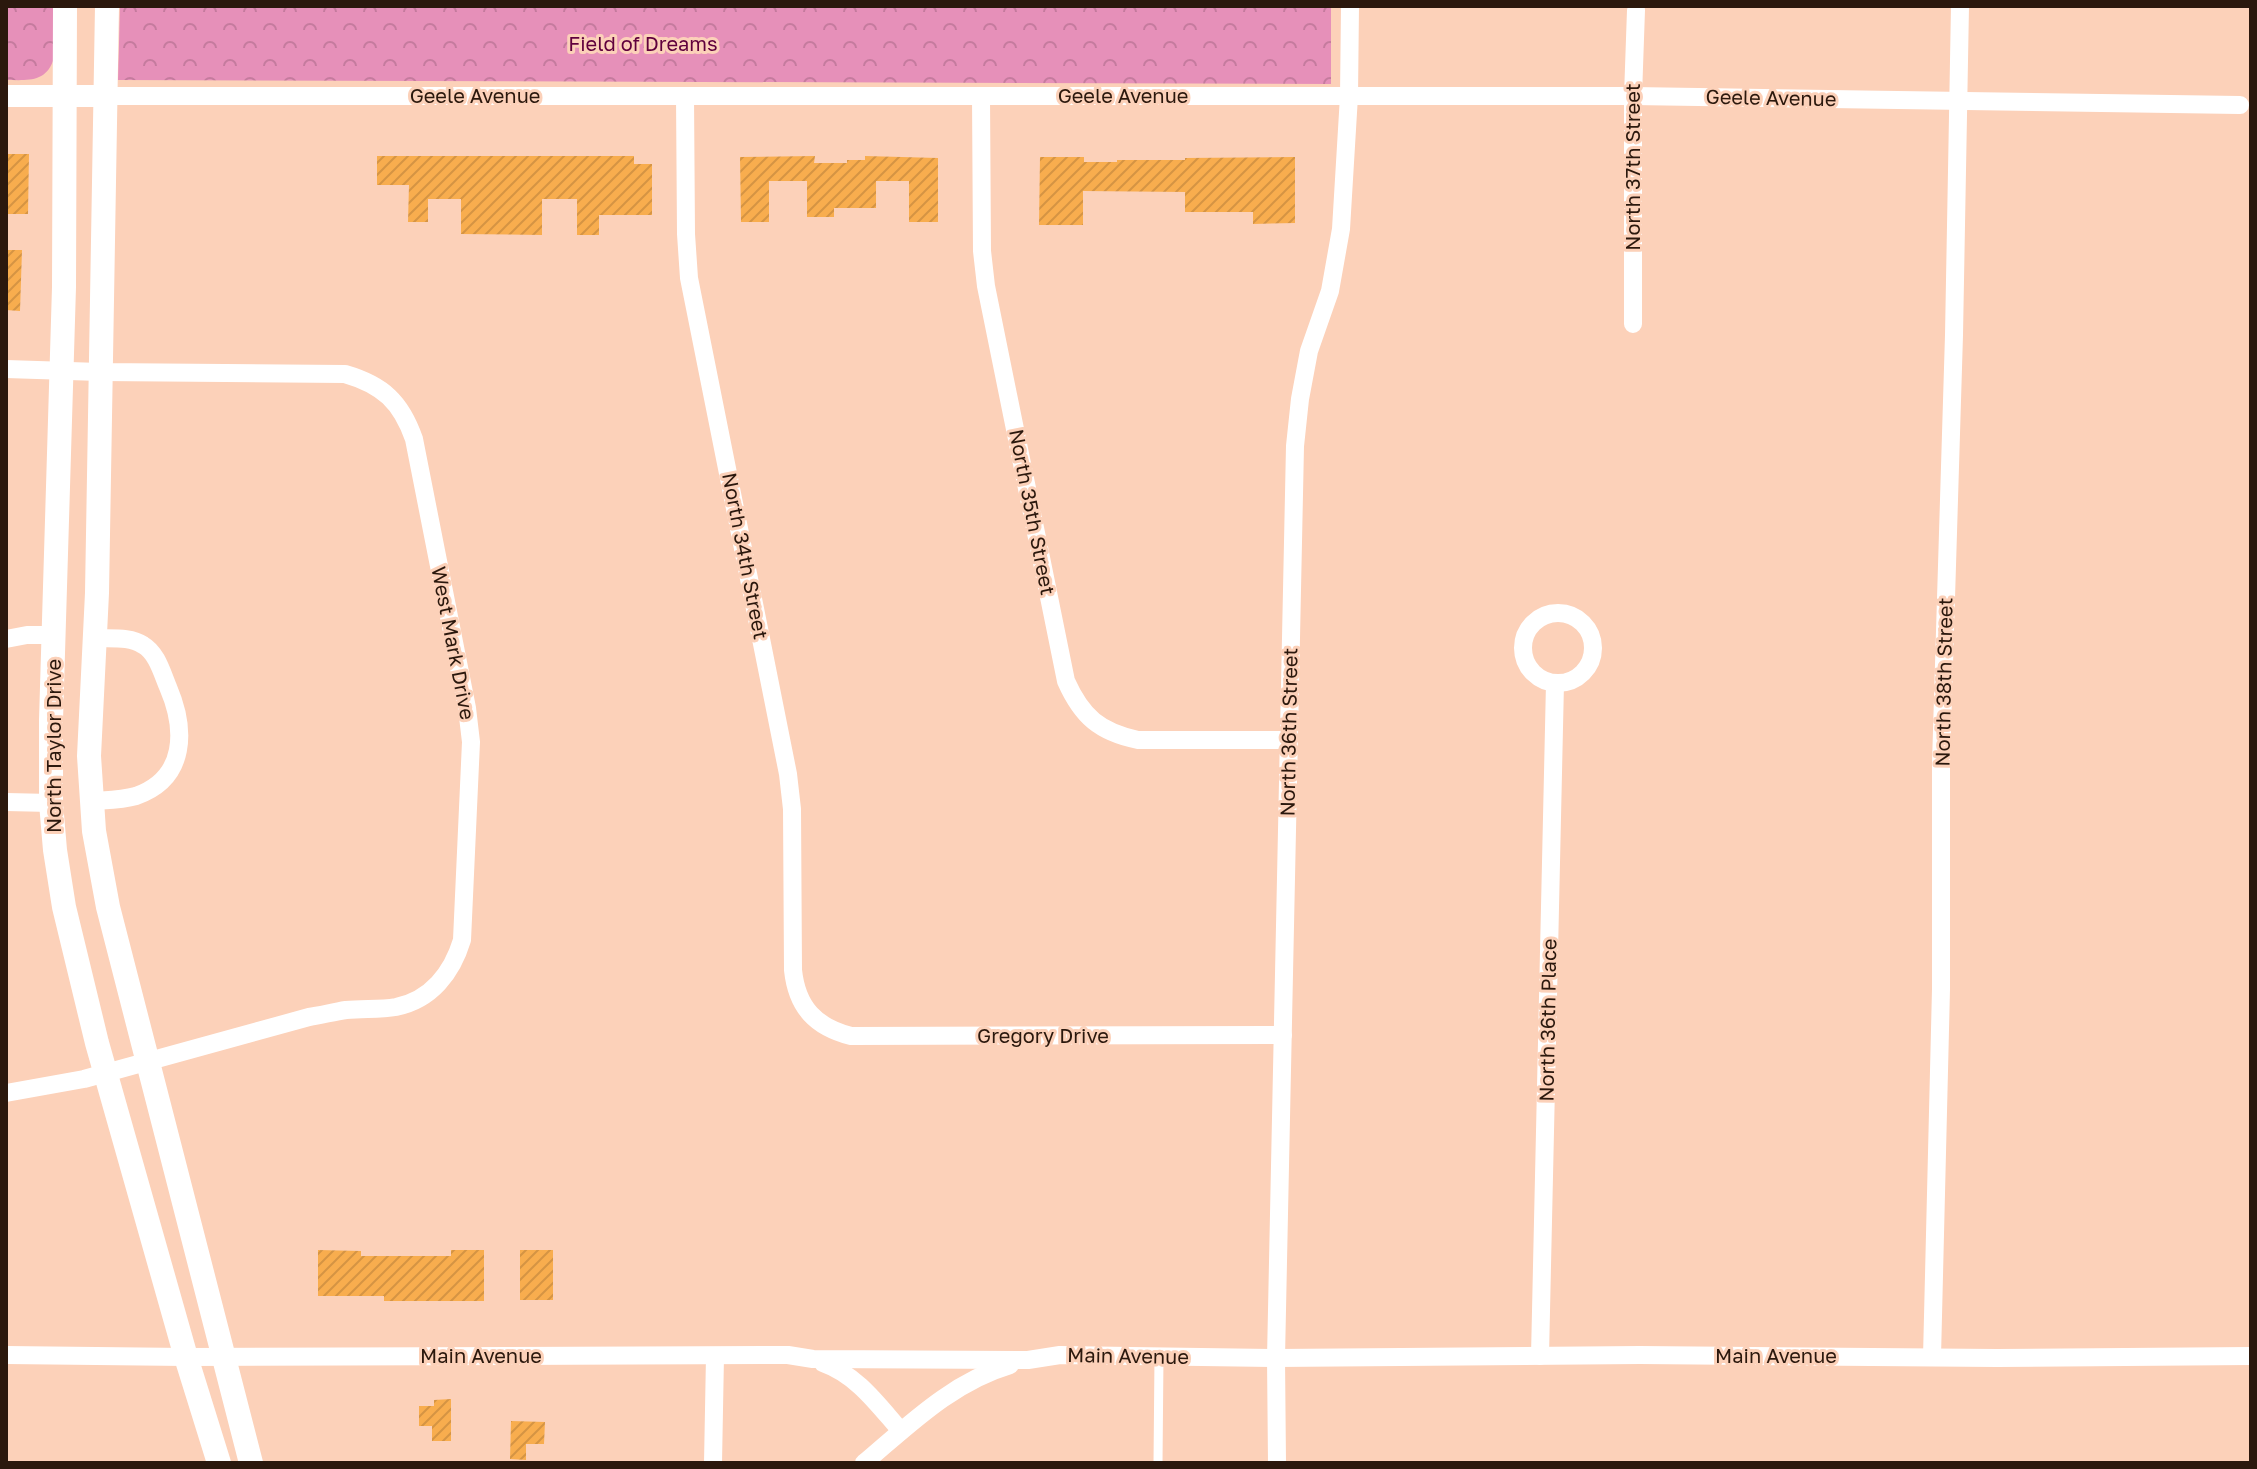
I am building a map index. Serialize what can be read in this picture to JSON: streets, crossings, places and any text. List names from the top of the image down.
{
  "streets": {
    "main road": ["North Taylor Drive"],
    "street": [
      "Geele Avenue",
      "North 37th Street",
      "North 35th Street",
      "North 34th Street",
      "West Mark Drive",
      "North 38th Street",
      "North 36th Street",
      "North 36th Place",
      "Gregory Drive",
      "Main Avenue"
    ]
  },
  "crossings": [
    ["Geele Avenue", "North 37th Street"],
    ["Geele Avenue", "North 35th Street"],
    ["Geele Avenue", "North 34th Street"],
    ["Geele Avenue", "North 38th Street"],
    ["Geele Avenue", "North 36th Street"],
    ["Geele Avenue", "North Taylor Drive"],
    ["North 35th Street", "North 36th Street"],
    ["North 34th Street", "Gregory Drive"],
    ["West Mark Drive", "North Taylor Drive"],
    ["North 38th Street", "Main Avenue"],
    ["North 36th Street", "Gregory Drive"],
    ["North 36th Street", "Main Avenue"],
    ["North Taylor Drive", "Main Avenue"],
    ["North 36th Place", "Main Avenue"]
  ],
  "parks": ["Field of Dreams"]
}
